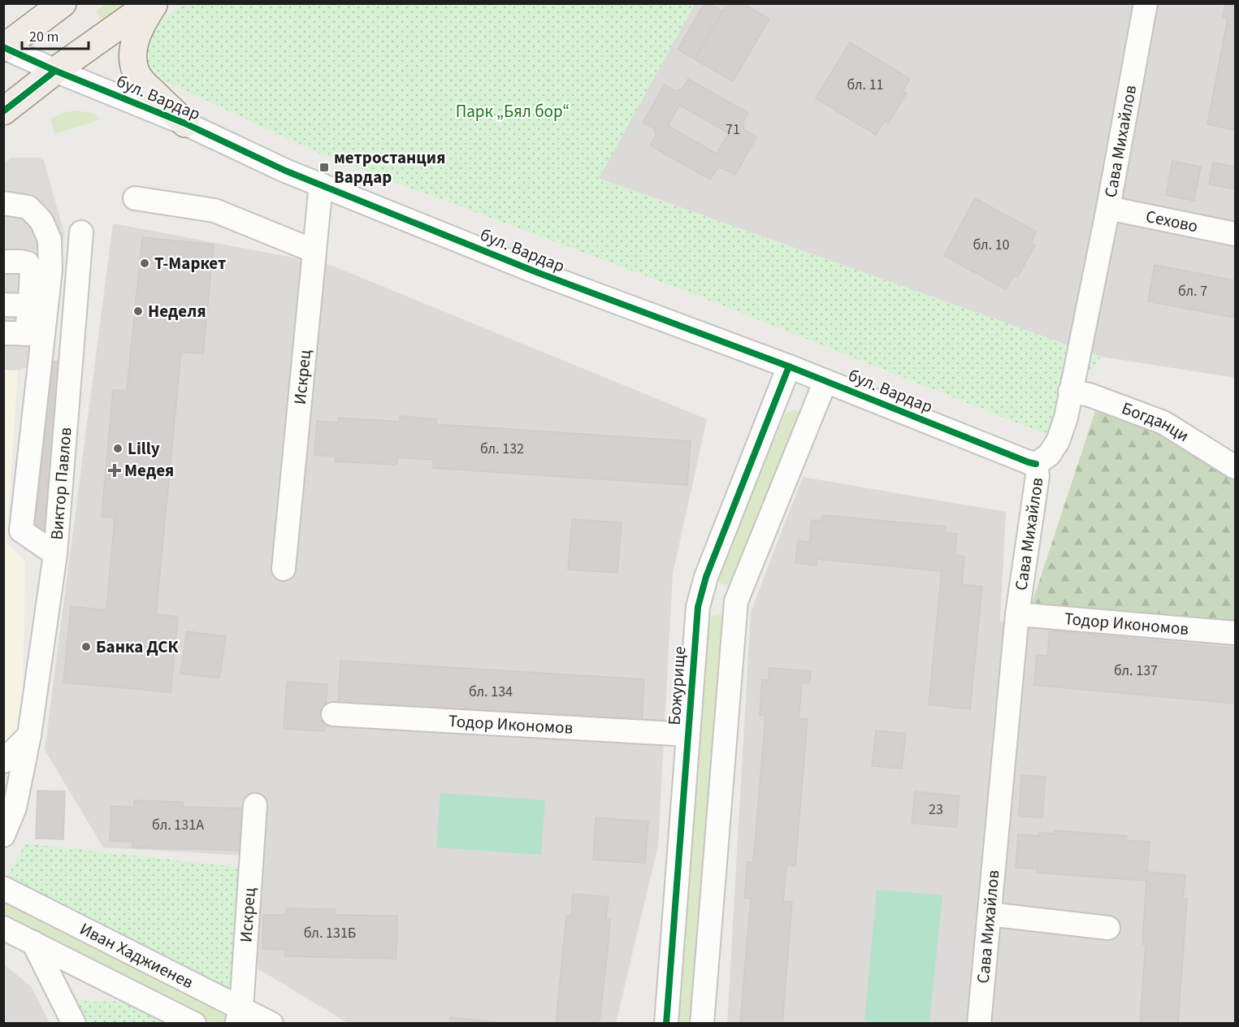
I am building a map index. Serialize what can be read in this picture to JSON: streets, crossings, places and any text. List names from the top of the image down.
{
  "streets": {
    "street": [
      "бул. Вардар",
      "Сава Михайлов",
      "Сехово",
      "Искрец",
      "Богданци",
      "Виктор Павлов",
      "Тодор Икономов",
      "Божурище",
      "Иван Хаджиенев"
    ]
  },
  "crossings": [
    ["бул. Вардар", "Сава Михайлов"],
    ["бул. Вардар", "Искрец"],
    ["бул. Вардар", "Божурище"],
    ["Сава Михайлов", "Сехово"],
    ["Сава Михайлов", "Богданци"],
    ["Сава Михайлов", "Тодор Икономов"],
    ["Искрец", "Иван Хаджиенев"],
    ["Тодор Икономов", "Божурище"]
  ],
  "parks": ["Парк „Бял бор“"],
  "places": {
    "transit": ["метростанция Вардар"],
    "other": [
      "Т-Маркет",
      "Неделя",
      "Lilly",
      "Банка ДСК"
    ],
    "health": ["Медея"]
  },
  "house_numbers": [
    "бл. 11",
    "71",
    "бл. 10",
    "бл. 7",
    "бл. 132",
    "бл. 137",
    "бл. 134",
    "23",
    "бл. 131А",
    "бл. 131Б"
  ],
  "scale_bar": "20 m"
}
